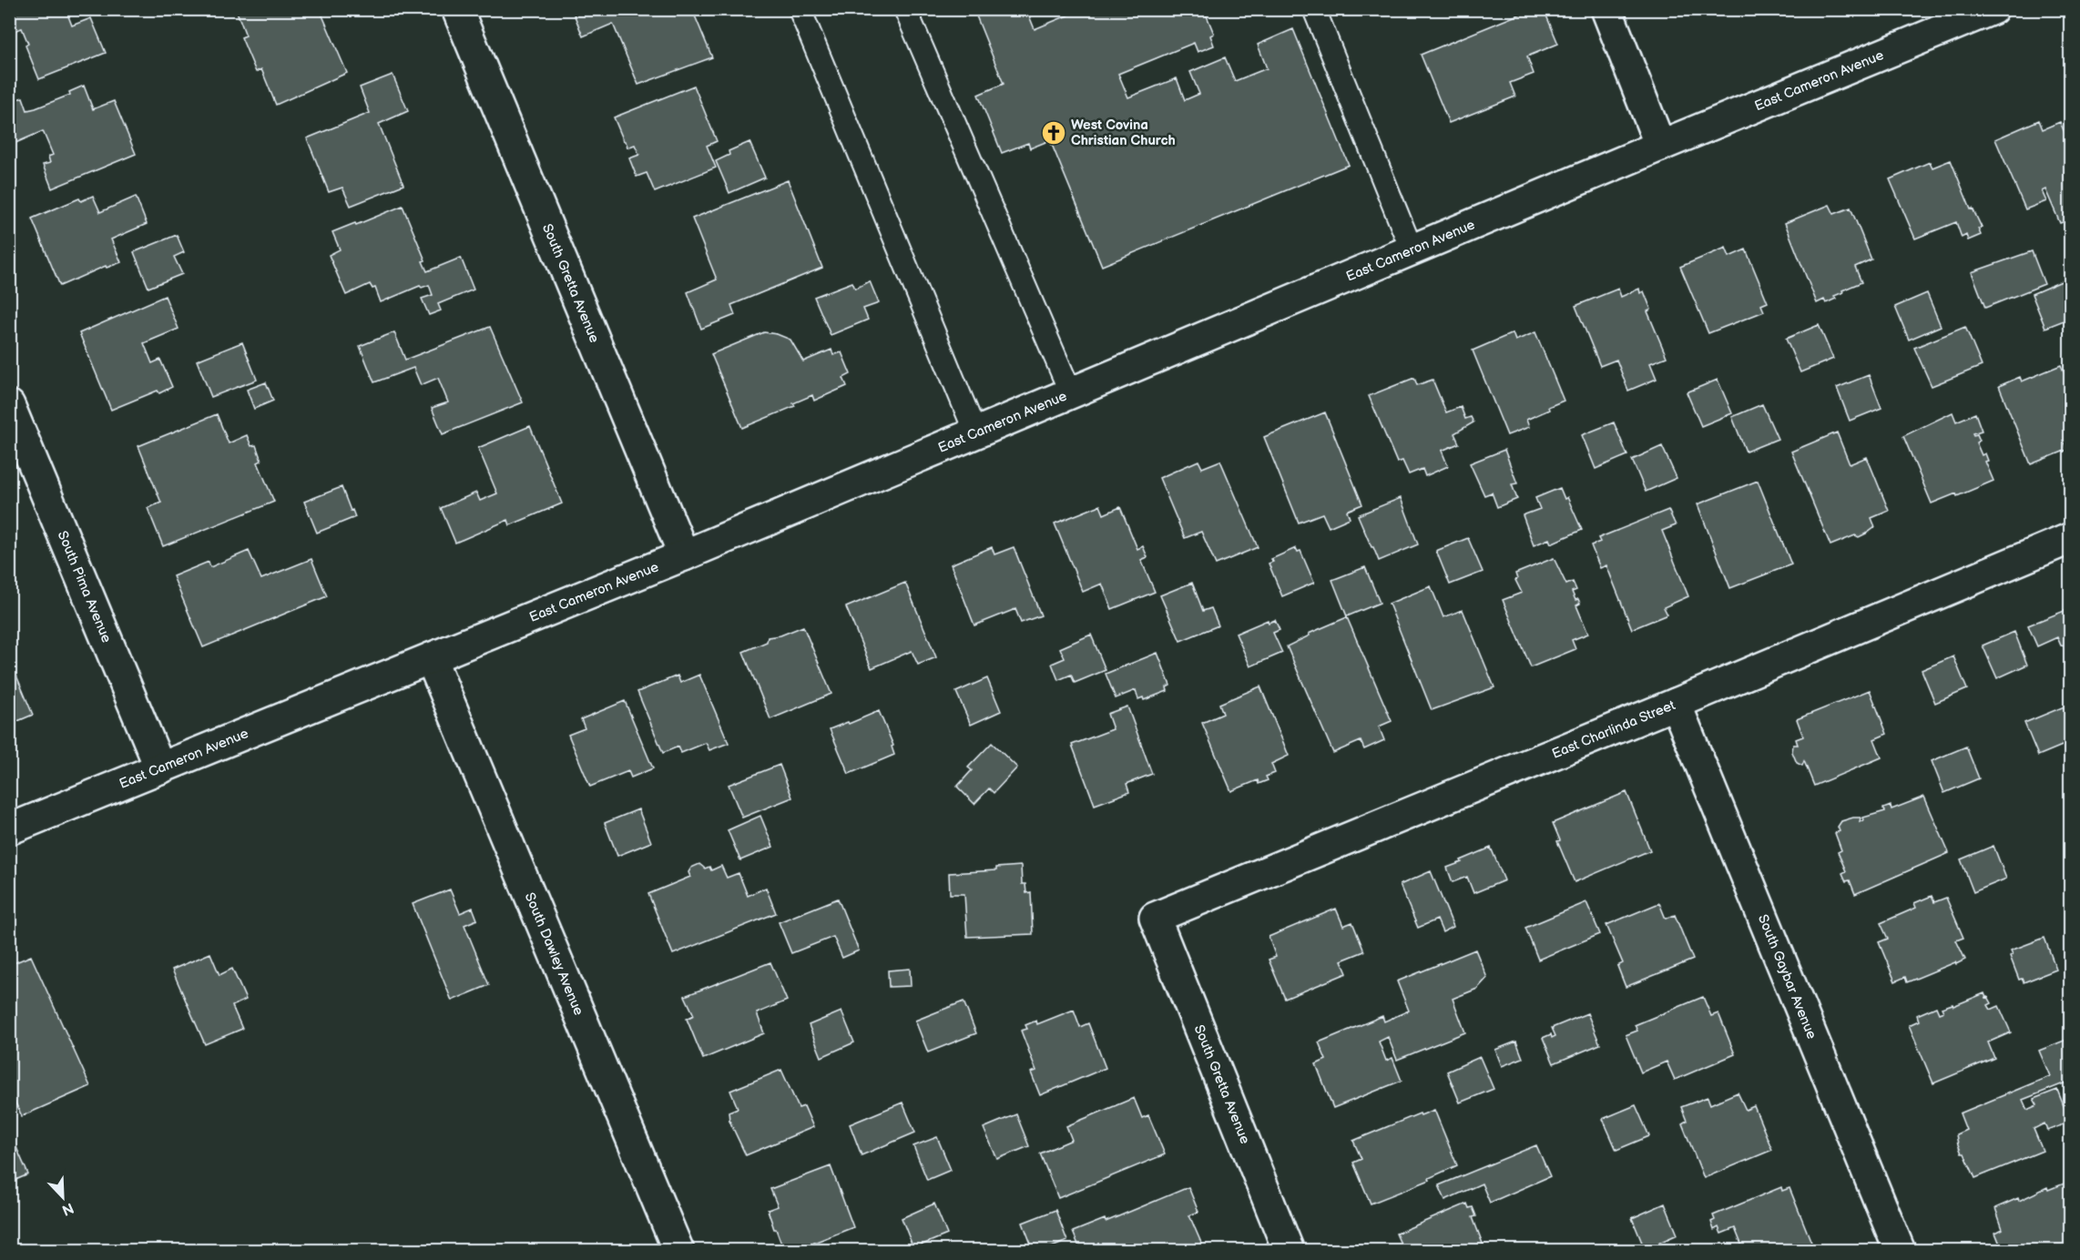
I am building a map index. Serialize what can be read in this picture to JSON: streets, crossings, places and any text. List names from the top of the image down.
{
  "streets": {
    "street": [
      "East Cameron Avenue",
      "South Gretta Avenue",
      "South Pima Avenue",
      "East Charlinda Street",
      "South Dawley Avenue",
      "South Gaybar Avenue"
    ]
  },
  "crossings": [
    ["East Cameron Avenue", "South Gretta Avenue"],
    ["East Cameron Avenue", "South Pima Avenue"],
    ["East Cameron Avenue", "South Dawley Avenue"],
    ["South Gretta Avenue", "East Charlinda Street"],
    ["East Charlinda Street", "South Gaybar Avenue"]
  ],
  "places": {
    "church": ["West Covina Christian Church"]
  },
  "north": "bottom right"
}
